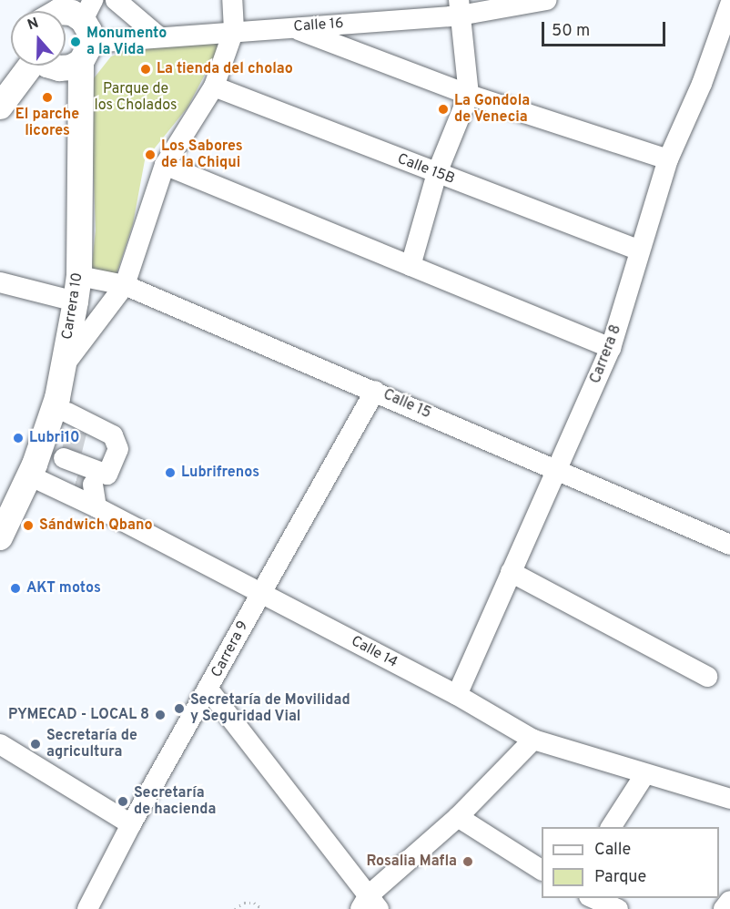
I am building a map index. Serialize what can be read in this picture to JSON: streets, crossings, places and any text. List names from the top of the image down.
{
  "streets": {
    "main road": ["Carrera 10"],
    "street": [
      "Calle 16",
      "Calle 15B",
      "Carrera 8",
      "Calle 15",
      "Carrera 9",
      "Calle 14"
    ]
  },
  "crossings": [
    ["Calle 16", "Carrera 10"],
    ["Calle 15B", "Carrera 8"],
    ["Carrera 10", "Calle 15"],
    ["Carrera 10", "Calle 14"],
    ["Carrera 8", "Calle 15"],
    ["Carrera 8", "Calle 14"],
    ["Calle 15", "Carrera 9"],
    ["Carrera 9", "Calle 14"]
  ],
  "parks": ["Parque de los Cholados"],
  "places": [
    "Monumento a la Vida",
    "La tienda del cholao",
    "El parche licores",
    "La Gondola de Venecia",
    "Los Sabores de la Chiqui",
    "Lubri10",
    "Lubrifrenos",
    "Sándwich Qbano",
    "AKT motos",
    "Secretaría de Movilidad y Seguridad Vial",
    "PYMECAD - LOCAL 8",
    "Secretaría de agricultura",
    "Secretaría de hacienda",
    "Rosalia Mafla"
  ],
  "legend": ["Calle", "Parque"],
  "scale_bar": "50 m",
  "north": "top"
}
